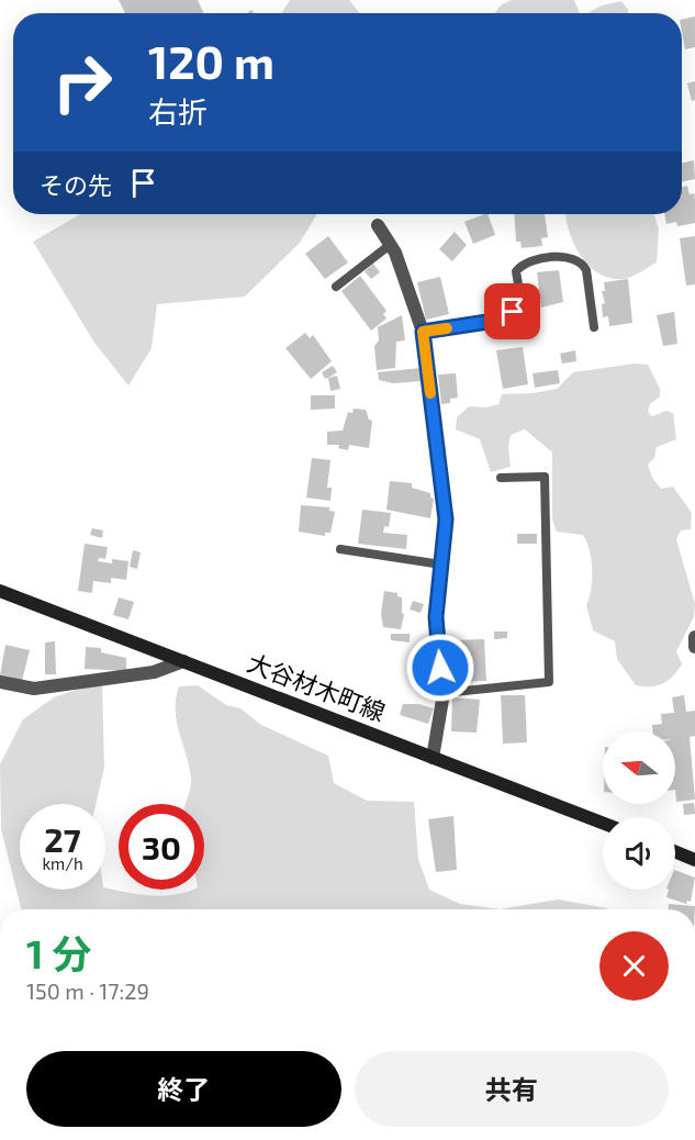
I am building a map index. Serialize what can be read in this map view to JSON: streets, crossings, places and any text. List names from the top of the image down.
{
  "streets": {
    "main road": ["大谷材木町線"]
  },
  "north": "left",
  "page": {
    "turn": ["120 m", "右折"],
    "then": "その先",
    "speed": "27 km/h",
    "limit": "30",
    "heading": ["1 分", "150 m · 17:29"],
    "buttons": ["終了", "共有"]
  }
}
